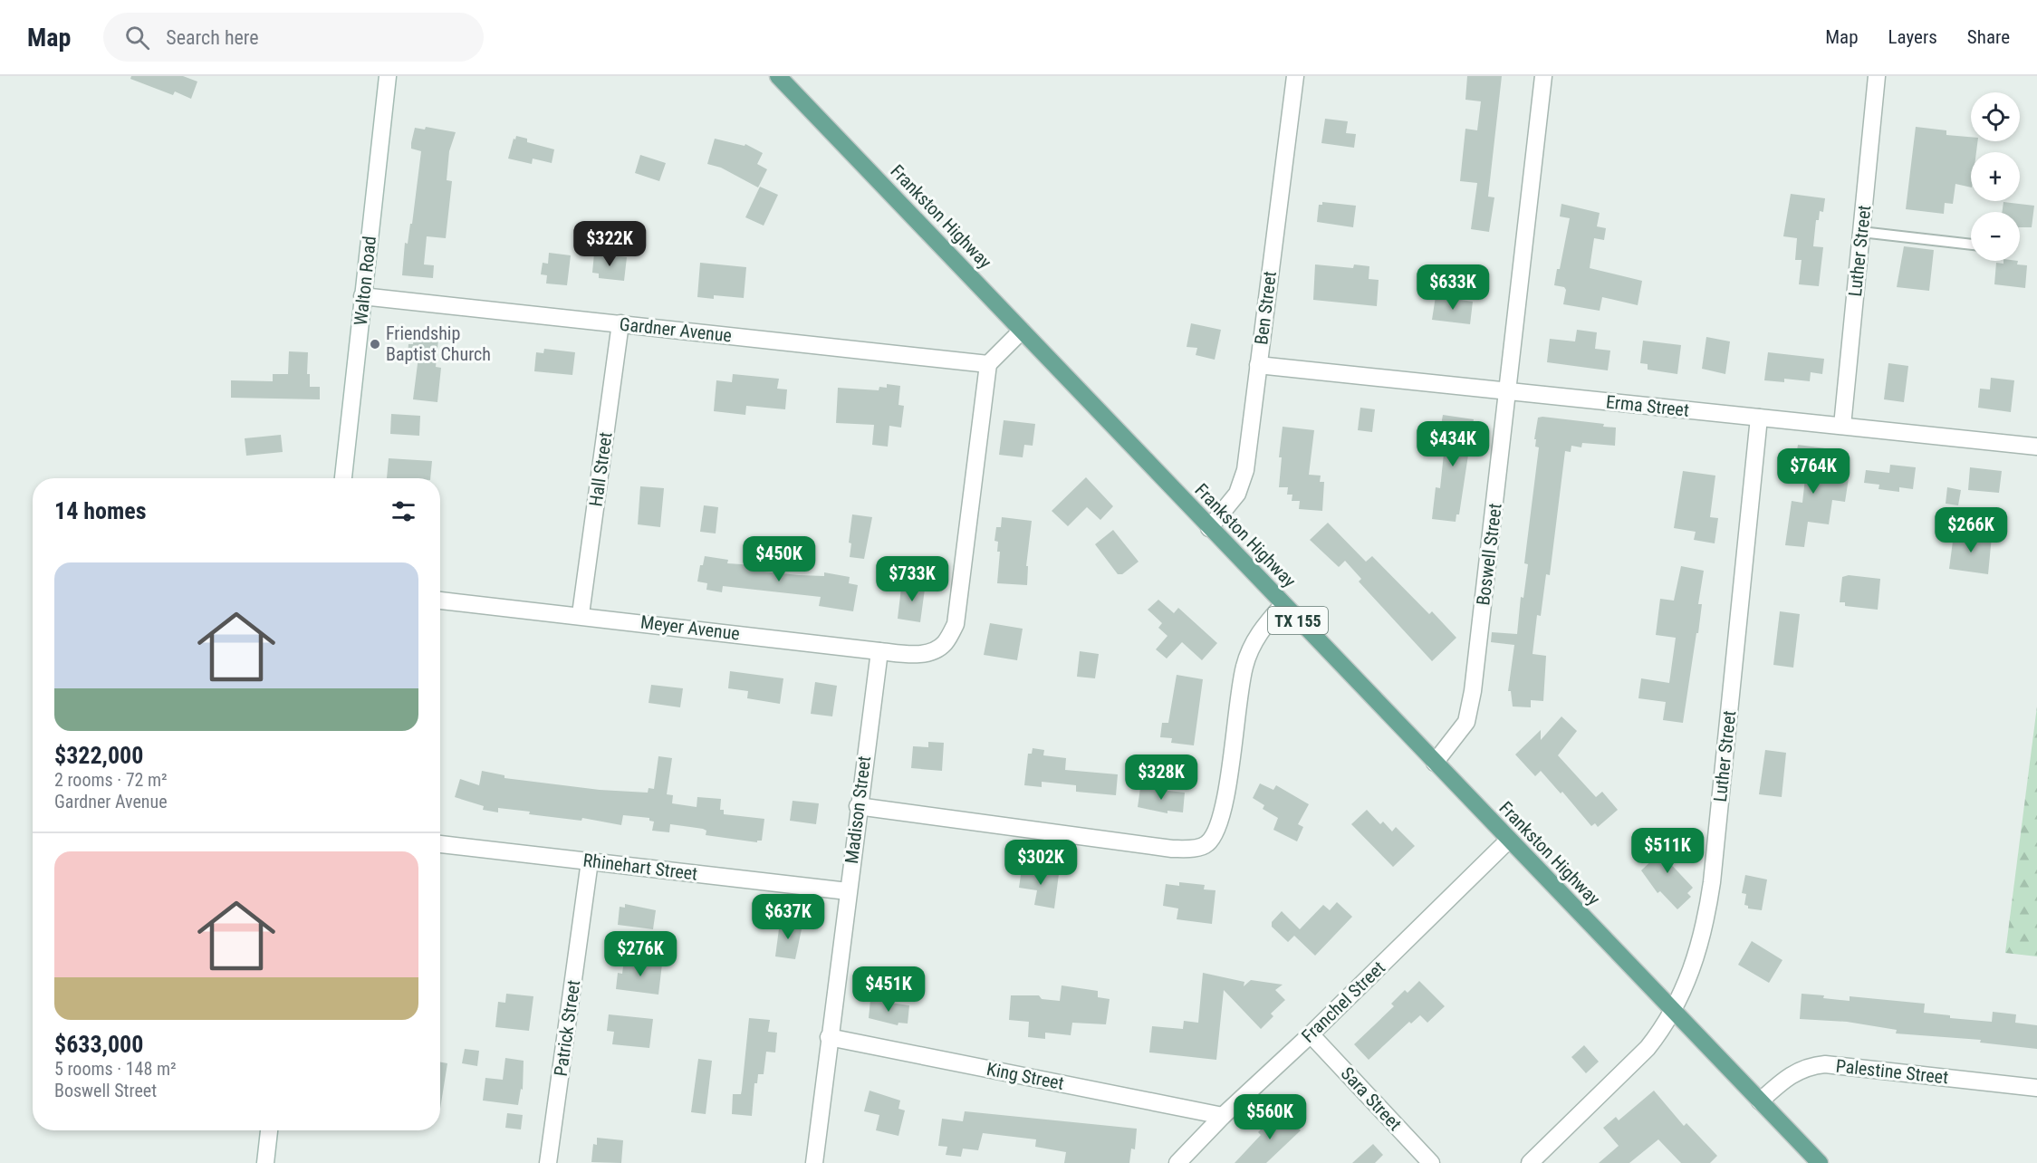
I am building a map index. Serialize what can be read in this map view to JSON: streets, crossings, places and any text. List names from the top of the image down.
{
  "streets": {
    "main road": ["Frankston Highway", "TX 155"],
    "street": [
      "Luther Street",
      "Walton Road",
      "Ben Street",
      "Gardner Avenue",
      "Erma Street",
      "Hall Street",
      "Boswell Street",
      "Meyer Avenue",
      "Madison Street",
      "Rhinehart Street",
      "Franchel Street",
      "Patrick Street",
      "Palestine Street",
      "King Street",
      "Sara Street"
    ]
  },
  "crossings": [
    ["Frankston Highway", "Luther Street"],
    ["Frankston Highway", "Ben Street"],
    ["Frankston Highway", "Boswell Street"],
    ["Frankston Highway", "Franchel Street"],
    ["Frankston Highway", "Palestine Street"],
    ["Luther Street", "Erma Street"],
    ["Walton Road", "Gardner Avenue"],
    ["Ben Street", "Erma Street"],
    ["Gardner Avenue", "Hall Street"],
    ["Gardner Avenue", "Meyer Avenue"],
    ["Erma Street", "Boswell Street"],
    ["Hall Street", "Meyer Avenue"],
    ["Meyer Avenue", "Madison Street"],
    ["Madison Street", "Rhinehart Street"],
    ["Madison Street", "King Street"],
    ["Rhinehart Street", "Patrick Street"],
    ["Franchel Street", "King Street"],
    ["Franchel Street", "Sara Street"]
  ],
  "places": ["Friendship Baptist Church"],
  "page": {
    "header": "Map",
    "search": "Search here",
    "nav": ["Map", "Layers", "Share"],
    "map_buttons": ["+", "−"],
    "price": [
      "$322K",
      "$633K",
      "$434K",
      "$764K",
      "$266K",
      "$450K",
      "$733K",
      "$328K",
      "$511K",
      "$302K",
      "$637K",
      "$276K",
      "$451K",
      "$560K"
    ],
    "heading": "14 homes",
    "list": [
      {
        "name": "$322,000",
        "note": "2 rooms · 72 m² · Gardner Avenue"
      },
      {
        "name": "$633,000",
        "note": "5 rooms · 148 m² · Boswell Street"
      }
    ]
  }
}
